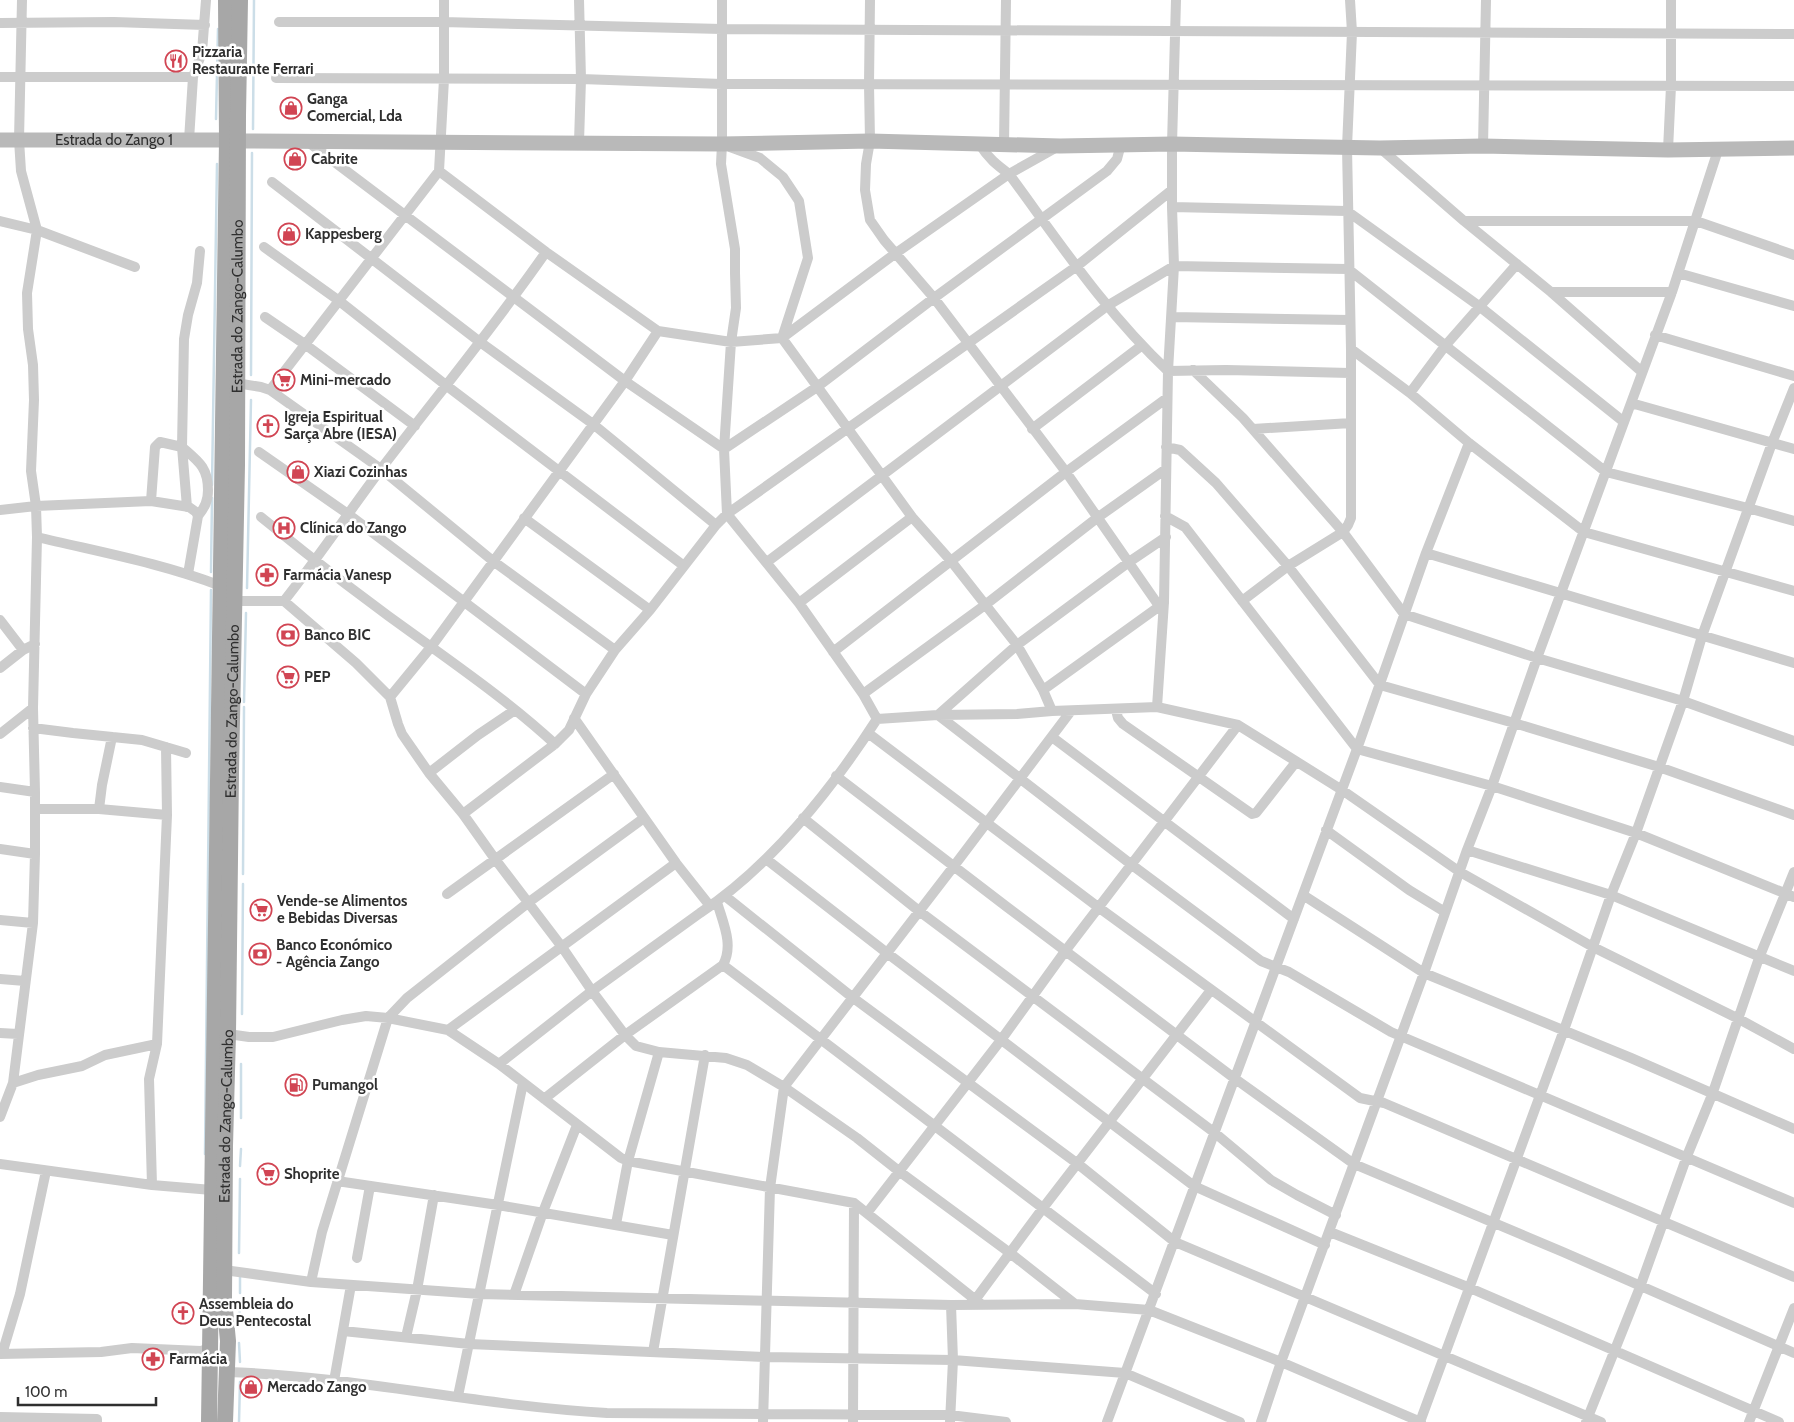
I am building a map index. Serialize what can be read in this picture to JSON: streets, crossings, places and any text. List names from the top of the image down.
{
  "streets": {
    "main road": ["Estrada do Zango-Calumbo"],
    "street": ["Estrada do Zango 1"]
  },
  "crossings": [
    ["Estrada do Zango 1", "Estrada do Zango-Calumbo"]
  ],
  "places": {
    "restaurant": ["Pizzaria Restaurante Ferrari"],
    "shop": [
      "Ganga Comercial, Lda",
      "Cabrite",
      "Kappesberg",
      "Xiazi Cozinhas",
      "Mercado Zango"
    ],
    "supermarket": [
      "Mini-mercado",
      "PEP",
      "Vende-se Alimentos e Bebidas Diversas",
      "Shoprite"
    ],
    "church": ["Igreja Espiritual Sarça Abre (IESA)", "Assembleia do Deus Pentecostal"],
    "hospital": ["Clínica do Zango"],
    "pharmacy": ["Farmácia Vanesp", "Farmácia"],
    "bank": ["Banco BIC", "Banco Económico - Agência Zango"],
    "fuel station": ["Pumangol"]
  },
  "scale_bar": "100 m"
}
